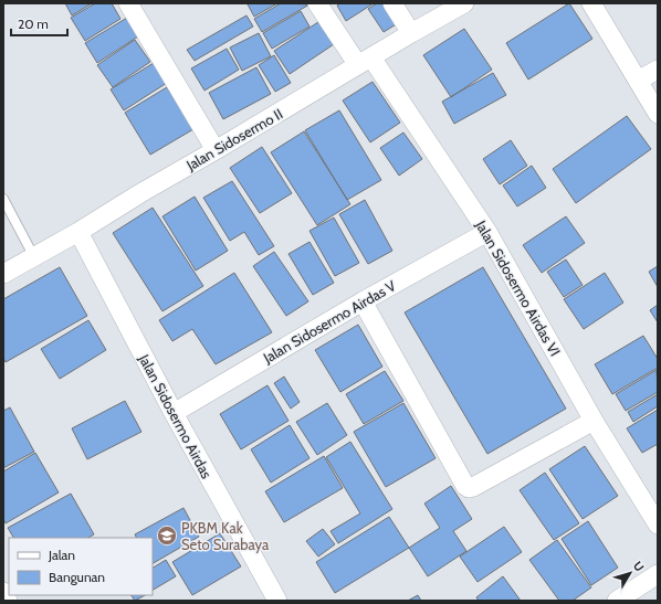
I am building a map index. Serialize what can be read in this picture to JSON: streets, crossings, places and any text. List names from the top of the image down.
{
  "streets": {
    "street": [
      "Jalan Sidosermo II",
      "Jalan Sidosermo Airdas VI",
      "Jalan Sidosermo Airdas V",
      "Jalan Sidosermo Airdas"
    ]
  },
  "crossings": [
    ["Jalan Sidosermo II", "Jalan Sidosermo Airdas VI"],
    ["Jalan Sidosermo II", "Jalan Sidosermo Airdas"],
    ["Jalan Sidosermo Airdas VI", "Jalan Sidosermo Airdas V"],
    ["Jalan Sidosermo Airdas V", "Jalan Sidosermo Airdas"]
  ],
  "places": {
    "school or university": ["PKBM Kak Seto Surabaya"]
  },
  "legend": ["Jalan", "Bangunan"],
  "scale_bar": "20 m",
  "north": "top right"
}
